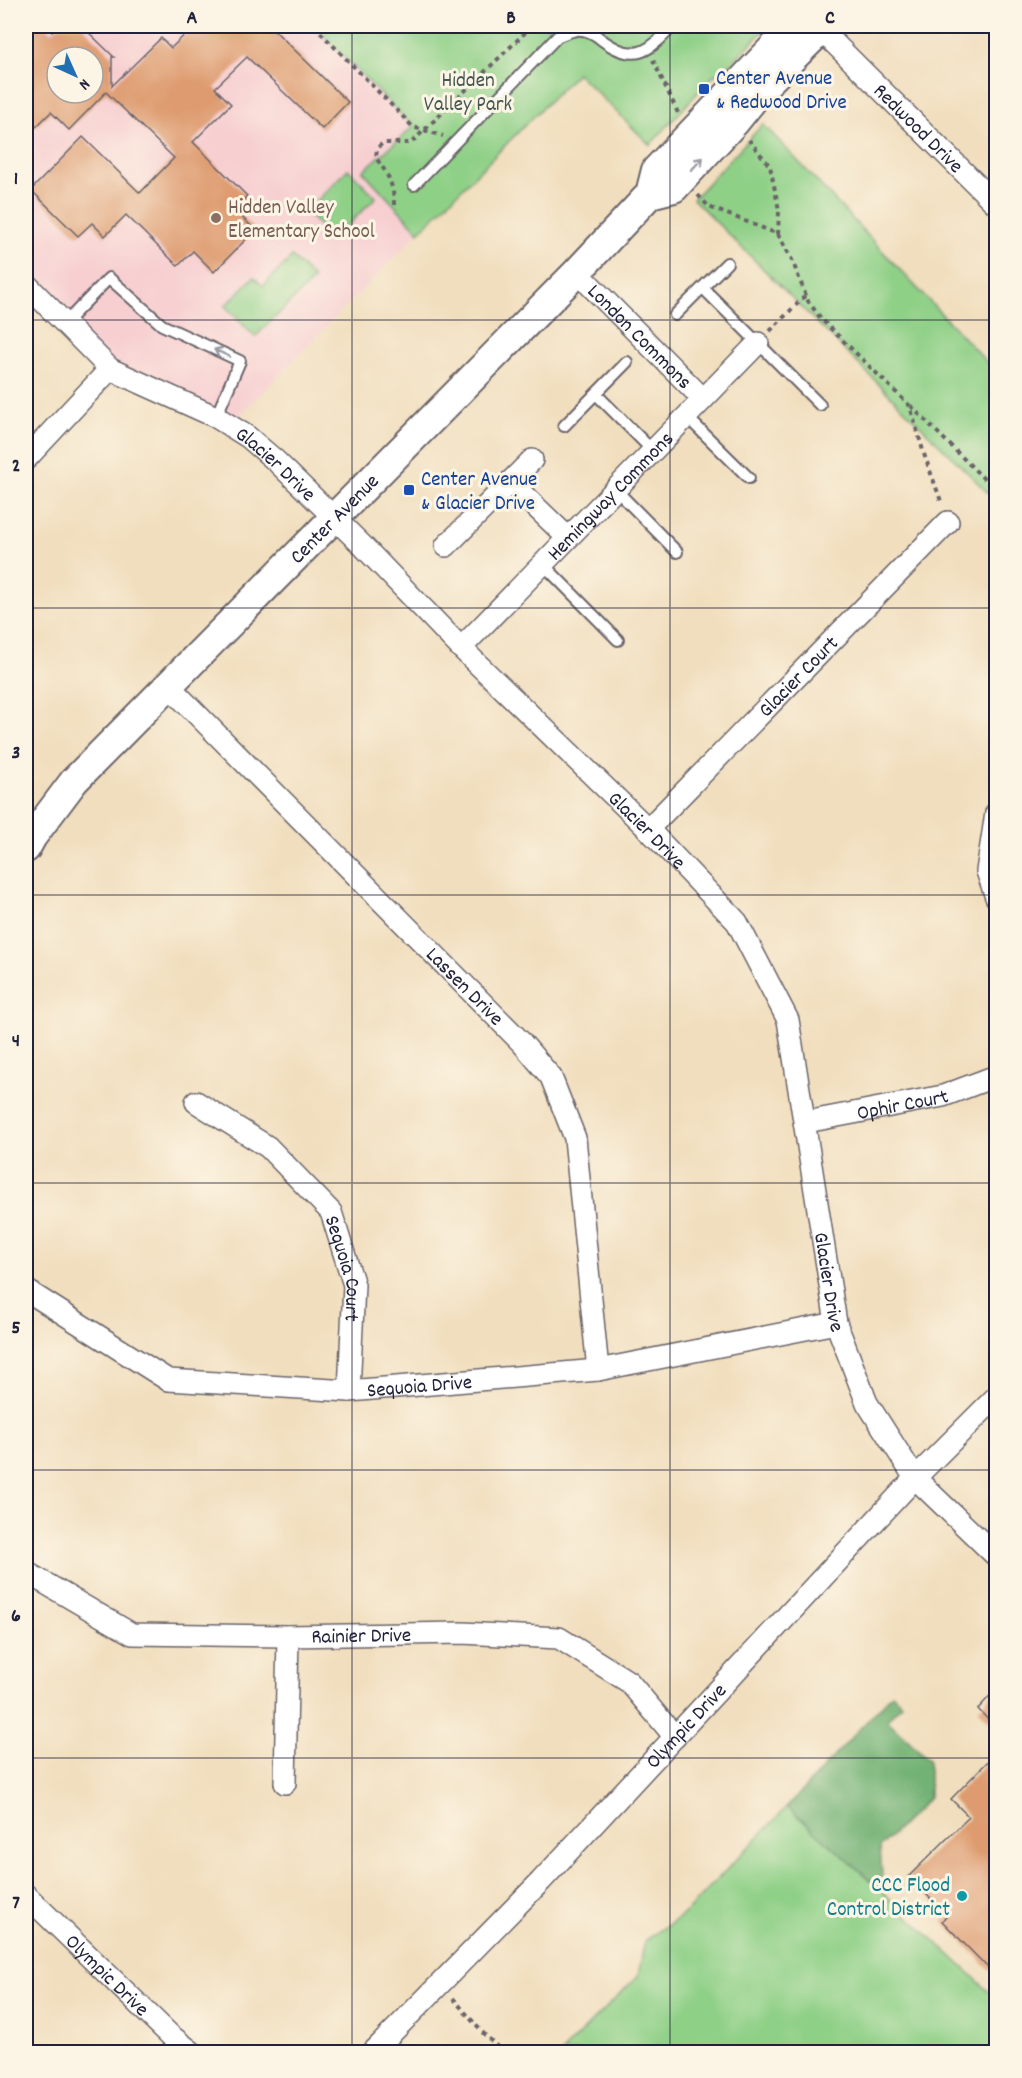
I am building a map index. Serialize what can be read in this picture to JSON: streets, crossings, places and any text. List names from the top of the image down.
{
  "streets": {
    "street": [
      "Redwood Drive",
      "London Commons",
      "Glacier Drive",
      "Hemingway Commons",
      "Center Avenue",
      "Glacier Court",
      "Lassen Drive",
      "Ophir Court",
      "Sequoia Court",
      "Sequoia Drive",
      "Rainier Drive",
      "Olympic Drive"
    ]
  },
  "crossings": [
    ["Redwood Drive", "Center Avenue"],
    ["London Commons", "Hemingway Commons"],
    ["London Commons", "Center Avenue"],
    ["Glacier Drive", "Hemingway Commons"],
    ["Glacier Drive", "Center Avenue"],
    ["Glacier Drive", "Glacier Court"],
    ["Glacier Drive", "Ophir Court"],
    ["Glacier Drive", "Sequoia Drive"],
    ["Glacier Drive", "Olympic Drive"],
    ["Center Avenue", "Lassen Drive"],
    ["Lassen Drive", "Sequoia Drive"],
    ["Sequoia Court", "Sequoia Drive"],
    ["Rainier Drive", "Olympic Drive"]
  ],
  "parks": ["Hidden Valley Park"],
  "places": {
    "transit": ["Center Avenue & Redwood Drive", "Center Avenue & Glacier Drive"],
    "other": ["Hidden Valley Elementary School", "CCC Flood Control District"]
  },
  "north": "bottom right",
  "grid": {
    "columns": ["A", "B", "C"],
    "rows": [
      "1",
      "2",
      "3",
      "4",
      "5",
      "6",
      "7"
    ]
  }
}
